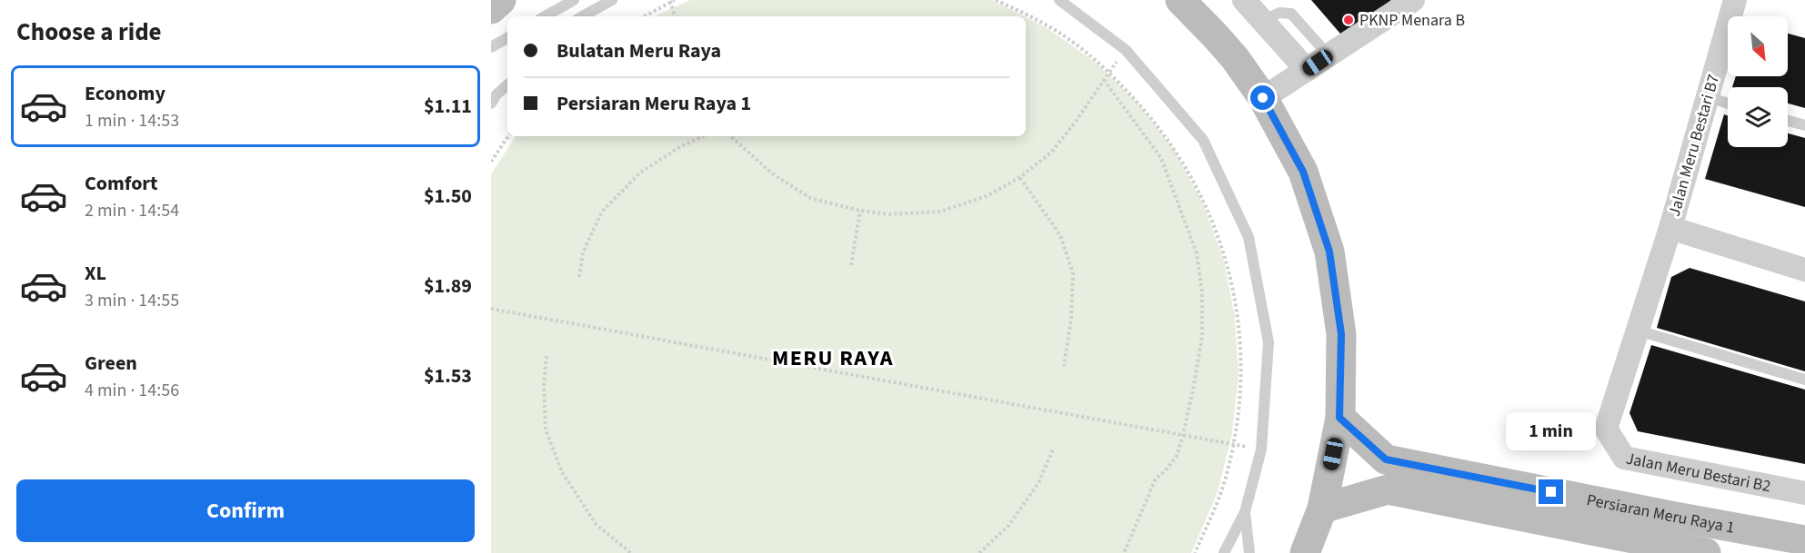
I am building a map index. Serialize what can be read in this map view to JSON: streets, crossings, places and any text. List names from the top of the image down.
{
  "streets": {
    "street": ["Jalan Meru Bestari B7", "Jalan Meru Bestari B2", "Persiaran Meru Raya 1"]
  },
  "crossings": [
    ["Jalan Meru Bestari B7", "Jalan Meru Bestari B2"]
  ],
  "districts": ["MERU RAYA"],
  "places": ["PKNP Menara B"],
  "north": "bottom right",
  "page": {
    "heading": "Choose a ride",
    "banner": ["Bulatan Meru Raya", "Persiaran Meru Raya 1"],
    "list": [
      {
        "name": "Economy",
        "note": "1 min · 14:53",
        "value": "$1.11"
      },
      {
        "name": "Comfort",
        "note": "2 min · 14:54",
        "value": "$1.50"
      },
      {
        "name": "XL",
        "note": "3 min · 14:55",
        "value": "$1.89"
      },
      {
        "name": "Green",
        "note": "4 min · 14:56",
        "value": "$1.53"
      }
    ],
    "bubble": "1 min",
    "buttons": "Confirm"
  }
}
